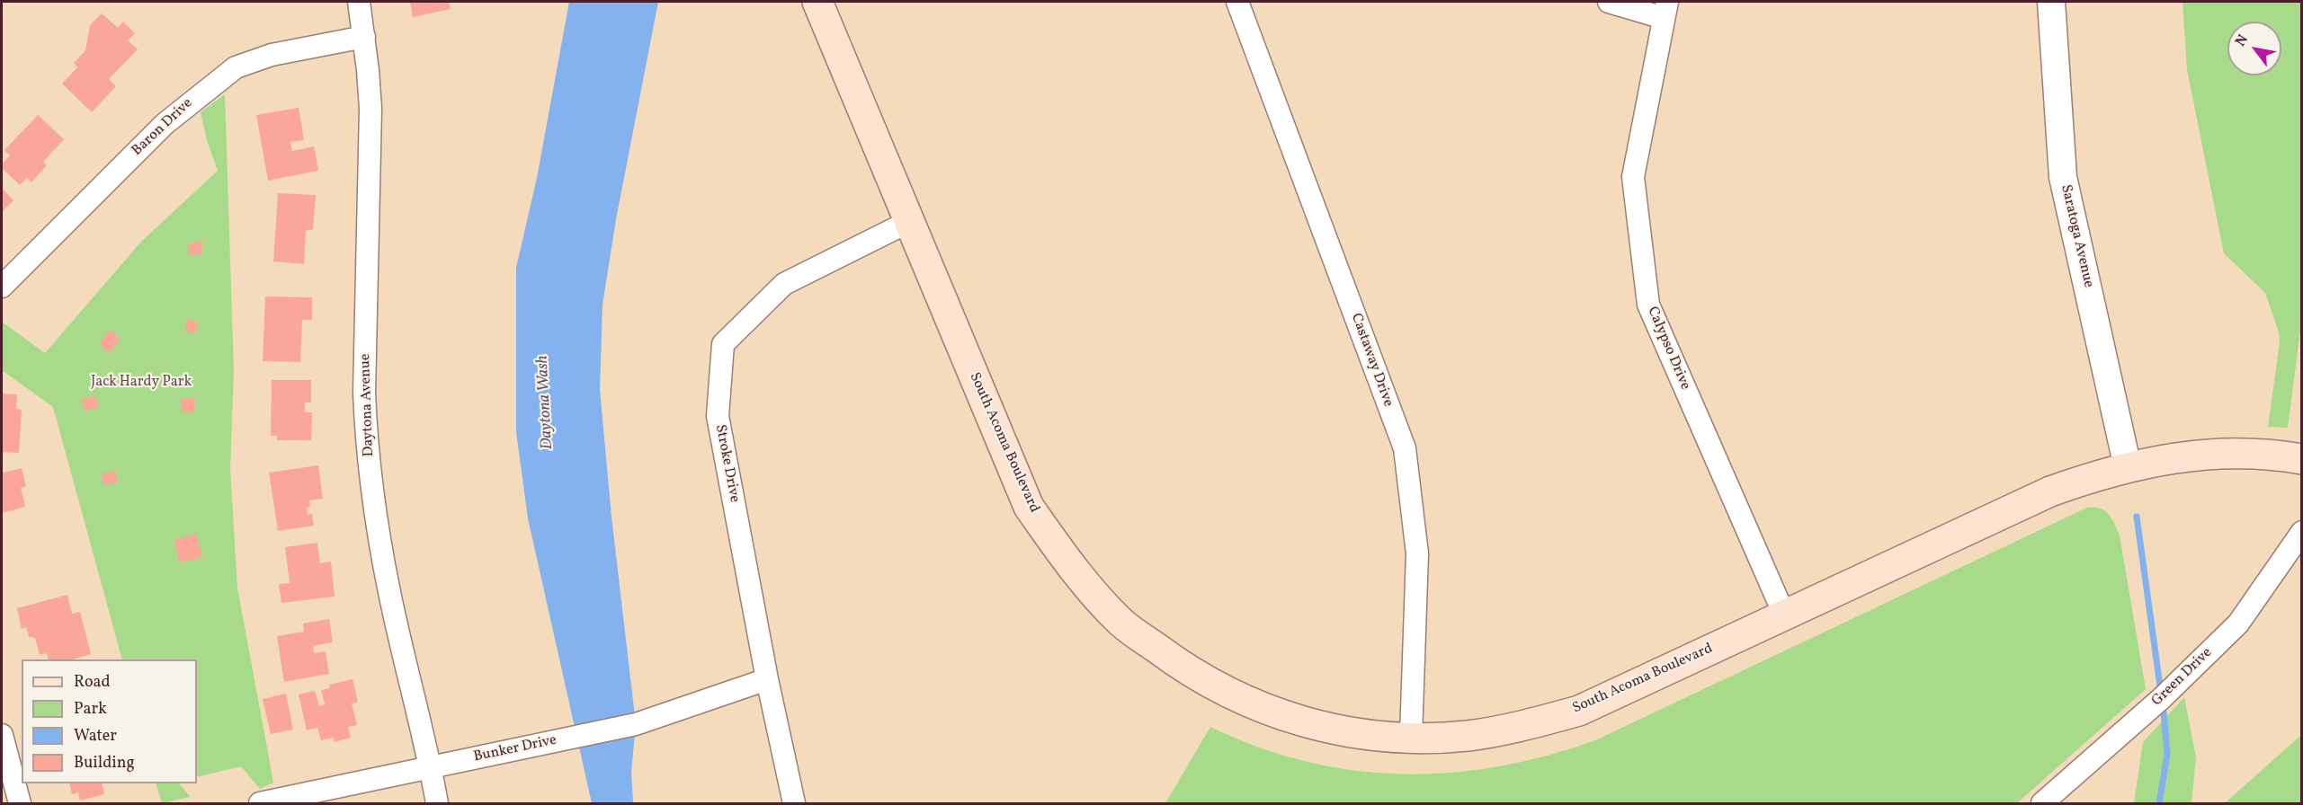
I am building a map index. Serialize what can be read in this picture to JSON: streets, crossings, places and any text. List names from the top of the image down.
{
  "streets": {
    "main road": ["South Acoma Boulevard"],
    "street": [
      "Baron Drive",
      "Saratoga Avenue",
      "Calypso Drive",
      "Castaway Drive",
      "Daytona Avenue",
      "Stroke Drive",
      "Green Drive",
      "Bunker Drive"
    ]
  },
  "crossings": [
    ["Baron Drive", "Daytona Avenue"],
    ["Saratoga Avenue", "South Acoma Boulevard"],
    ["Calypso Drive", "South Acoma Boulevard"],
    ["Castaway Drive", "South Acoma Boulevard"],
    ["Daytona Avenue", "Bunker Drive"],
    ["South Acoma Boulevard", "Stroke Drive"],
    ["Stroke Drive", "Bunker Drive"]
  ],
  "water": ["Daytona Wash"],
  "parks": ["Jack Hardy Park"],
  "legend": [
    "Road",
    "Park",
    "Water",
    "Building"
  ],
  "north": "top left"
}
